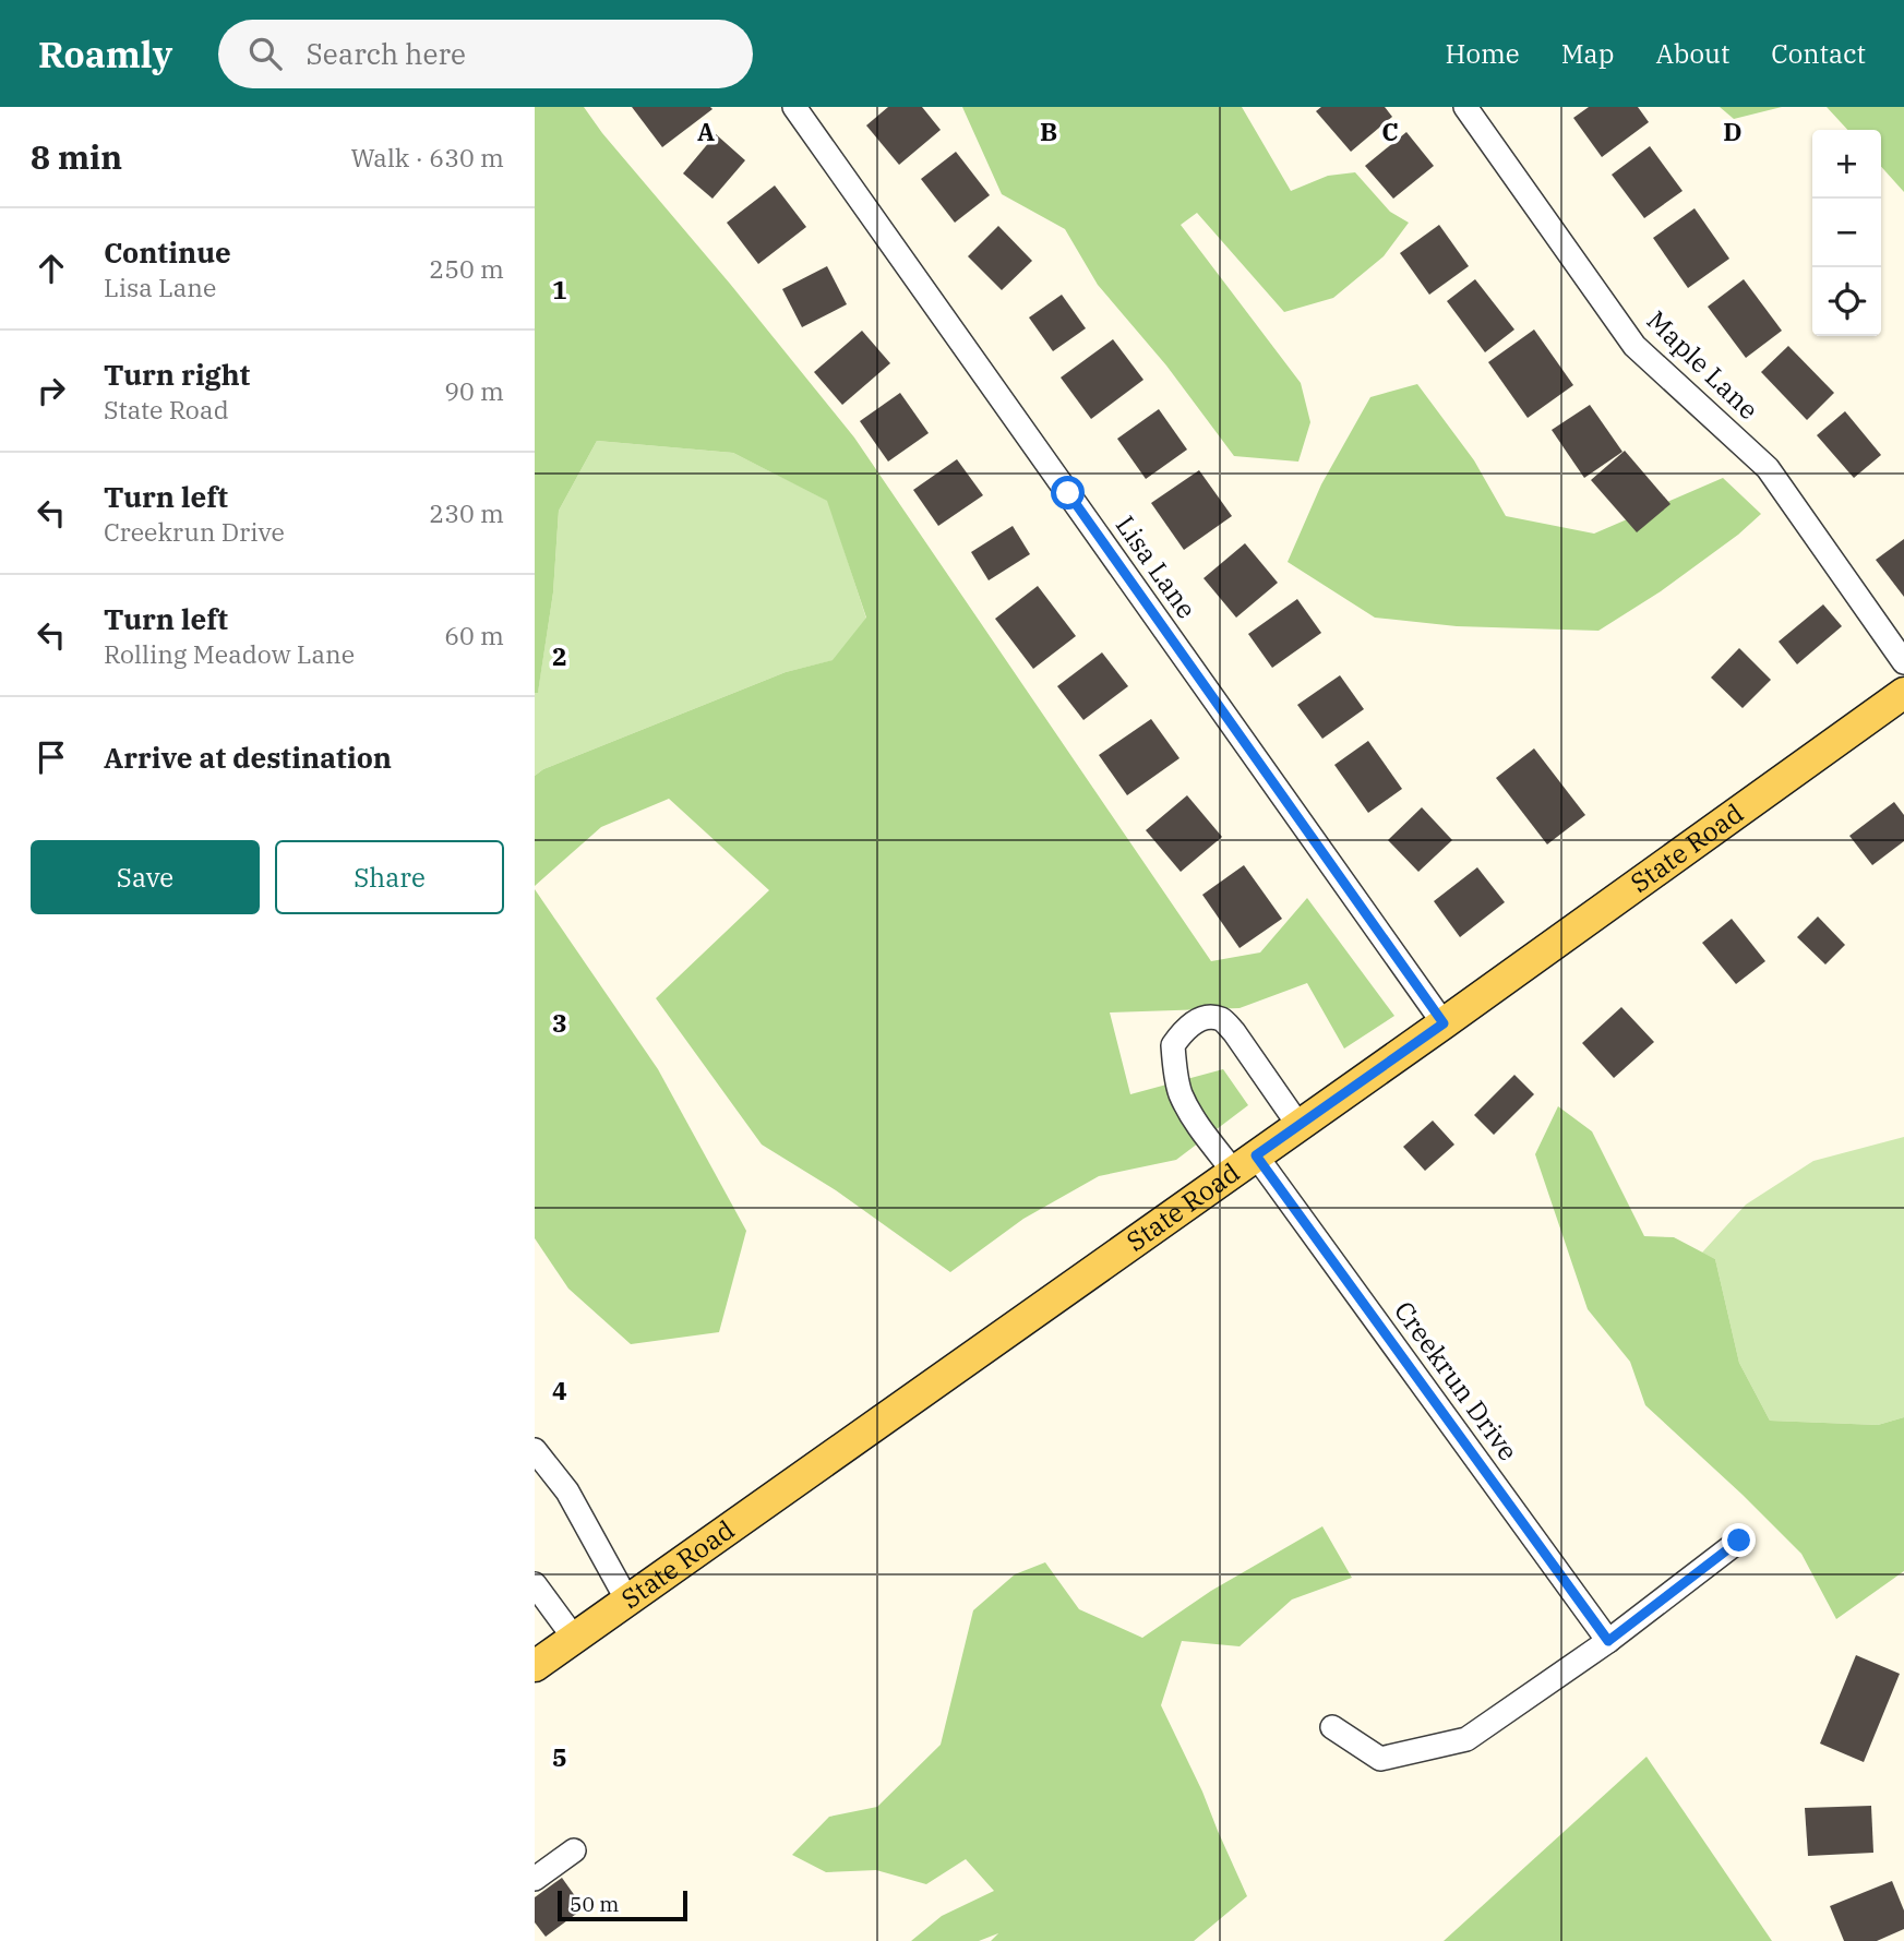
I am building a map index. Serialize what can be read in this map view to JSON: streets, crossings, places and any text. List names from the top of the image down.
{
  "streets": {
    "main road": ["State Road"],
    "street": ["Maple Lane", "Lisa Lane", "Creekrun Drive"]
  },
  "crossings": [
    ["Lisa Lane", "State Road"],
    ["State Road", "Creekrun Drive"]
  ],
  "scale_bar": "50 m",
  "page": {
    "header": "Roamly",
    "search": "Search here",
    "nav": [
      "Home",
      "Map",
      "About",
      "Contact"
    ],
    "heading": ["8 min", "Walk · 630 m"],
    "map_buttons": ["+", "−"],
    "list": [
      ["Continue", "Lisa Lane", "250 m"],
      ["Turn right", "State Road", "90 m"],
      ["Turn left", "Creekrun Drive", "230 m"],
      ["Turn left", "Rolling Meadow Lane", "60 m"],
      "Arrive at destination"
    ],
    "buttons": ["Save", "Share"],
    "scale": "50 m"
  },
  "grid": {
    "columns": [
      "A",
      "B",
      "C",
      "D"
    ],
    "rows": [
      "1",
      "2",
      "3",
      "4",
      "5"
    ]
  }
}
